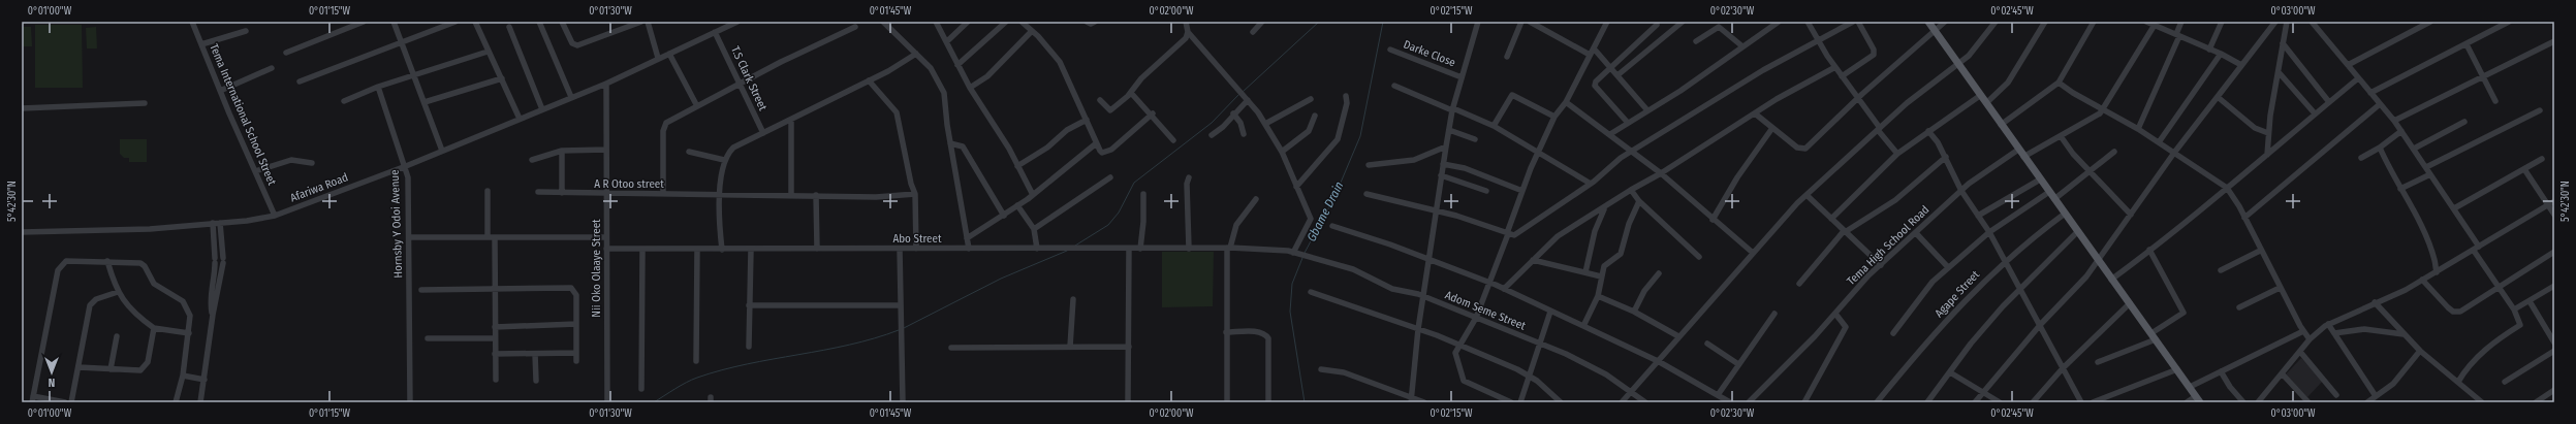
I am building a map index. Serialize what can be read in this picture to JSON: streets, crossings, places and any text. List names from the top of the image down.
{
  "streets": {
    "street": [
      "Darke Close",
      "T.S Clark Street",
      "Tema International School Street",
      "A R Otoo street",
      "Afariwa Road",
      "Hornsby Y Odoi Avenue",
      "Abo Street",
      "Tema High School Road",
      "Nii Oko Olaaye Street",
      "Agape Street",
      "Adom Seme Street"
    ]
  },
  "crossings": [
    ["T.S Clark Street", "Afariwa Road"],
    ["Tema International School Street", "Afariwa Road"],
    ["A R Otoo street", "Nii Oko Olaaye Street"],
    ["Afariwa Road", "Hornsby Y Odoi Avenue"],
    ["Afariwa Road", "Nii Oko Olaaye Street"],
    ["Abo Street", "Nii Oko Olaaye Street"],
    ["Abo Street", "Adom Seme Street"]
  ],
  "water": ["Gbame Drain"],
  "north": "bottom",
  "coordinates": [
    "0°01'00\"W",
    "0°01'15\"W",
    "0°01'30\"W",
    "0°01'45\"W",
    "0°02'00\"W",
    "0°02'15\"W",
    "0°02'30\"W",
    "0°02'45\"W",
    "0°03'00\"W",
    "5°42'30\"N"
  ]
}
